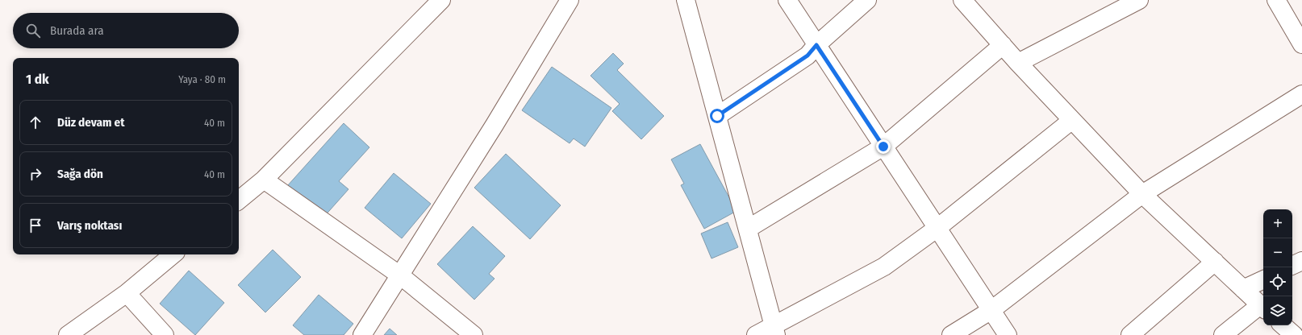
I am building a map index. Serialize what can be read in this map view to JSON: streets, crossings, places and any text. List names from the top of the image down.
{
  "page": {
    "search": "Burada ara",
    "heading": ["1 dk", "Yaya · 80 m"],
    "list": [
      ["Düz devam et", "40 m"],
      ["Sağa dön", "40 m"],
      "Varış noktası"
    ],
    "map_buttons": ["+", "−"]
  }
}
